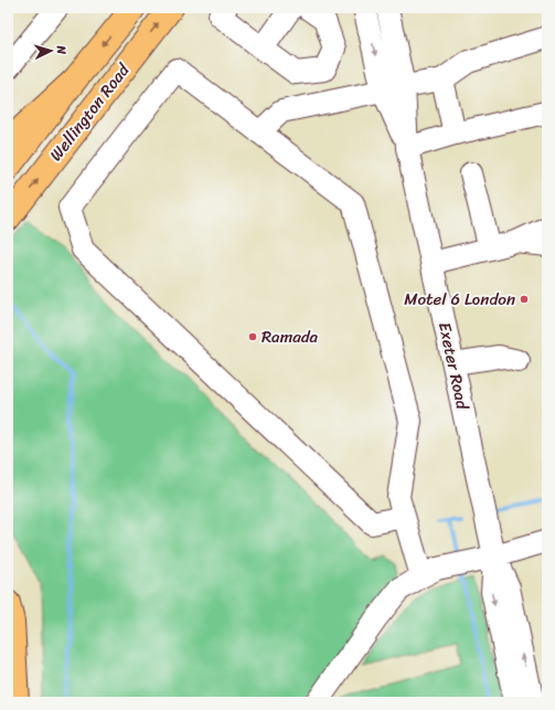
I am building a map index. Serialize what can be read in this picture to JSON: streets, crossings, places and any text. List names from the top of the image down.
{
  "streets": {
    "main road": ["Wellington Road"],
    "street": ["Exeter Road"]
  },
  "places": ["Motel 6 London", "Ramada"],
  "north": "right"
}
